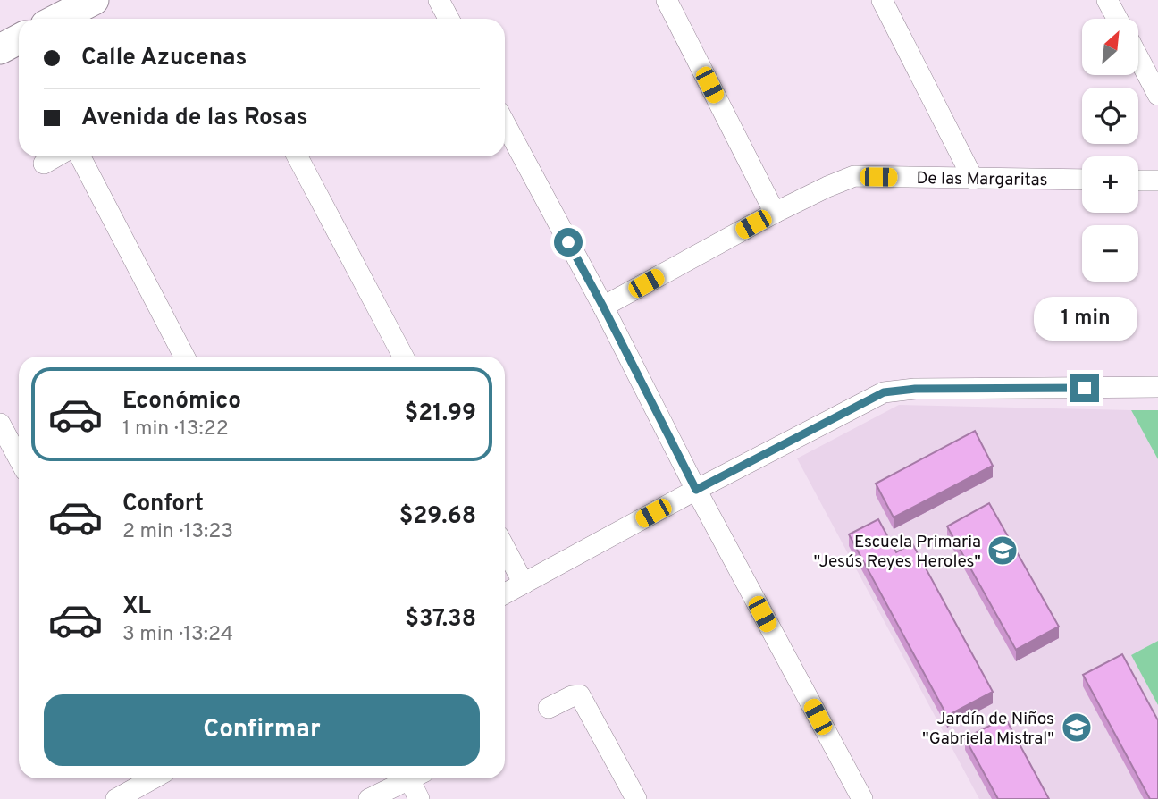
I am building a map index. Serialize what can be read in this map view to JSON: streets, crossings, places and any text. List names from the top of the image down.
{
  "streets": {
    "street": ["De las Margaritas"]
  },
  "places": {
    "school or university": ["Escuela Primaria \"Jesús Reyes Heroles\"", "Jardín de Niños \"Gabriela Mistral\""]
  },
  "north": "top right",
  "page": {
    "map_buttons": ["+", "−"],
    "banner": ["Calle Azucenas", "Avenida de las Rosas"],
    "bubble": "1 min",
    "list": [
      {
        "name": "Económico",
        "note": "1 min · 13:22",
        "value": "$21.99"
      },
      {
        "name": "Confort",
        "note": "2 min · 13:23",
        "value": "$29.68"
      },
      {
        "name": "XL",
        "note": "3 min · 13:24",
        "value": "$37.38"
      }
    ],
    "buttons": "Confirmar"
  }
}
